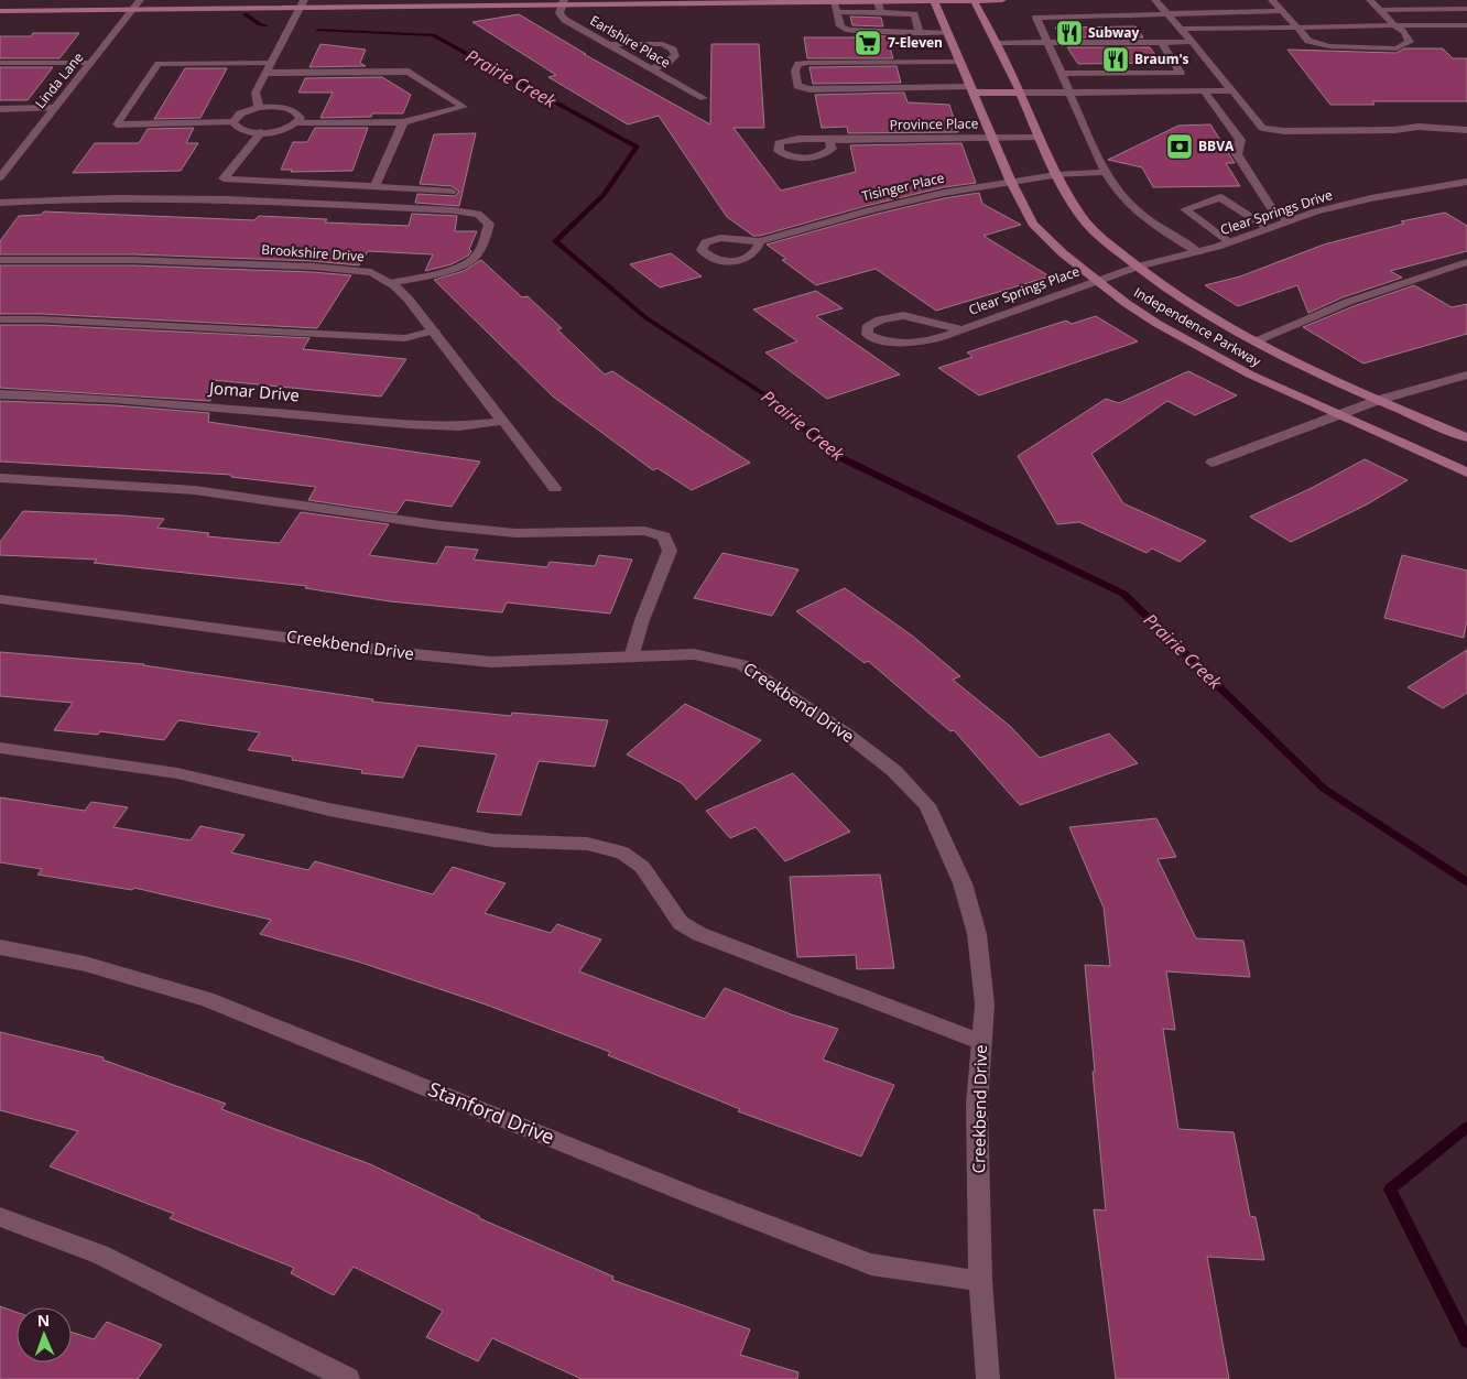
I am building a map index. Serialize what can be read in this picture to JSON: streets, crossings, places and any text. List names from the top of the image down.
{
  "streets": {
    "main road": ["Independence Parkway"],
    "street": [
      "Earlshire Place",
      "Linda Lane",
      "Province Place",
      "Tisinger Place",
      "Clear Springs Drive",
      "Brookshire Drive",
      "Clear Springs Place",
      "Jomar Drive",
      "Creekbend Drive",
      "Stanford Drive"
    ]
  },
  "crossings": [
    ["Province Place", "Independence Parkway"],
    ["Tisinger Place", "Independence Parkway"],
    ["Clear Springs Drive", "Clear Springs Place"],
    ["Clear Springs Drive", "Independence Parkway"],
    ["Brookshire Drive", "Jomar Drive"],
    ["Clear Springs Place", "Independence Parkway"],
    ["Creekbend Drive", "Stanford Drive"]
  ],
  "water": ["Prairie Creek"],
  "places": {
    "restaurant": ["Subway", "Braum's"],
    "supermarket": ["7-Eleven"],
    "bank": ["BBVA"]
  },
  "north": "top"
}
